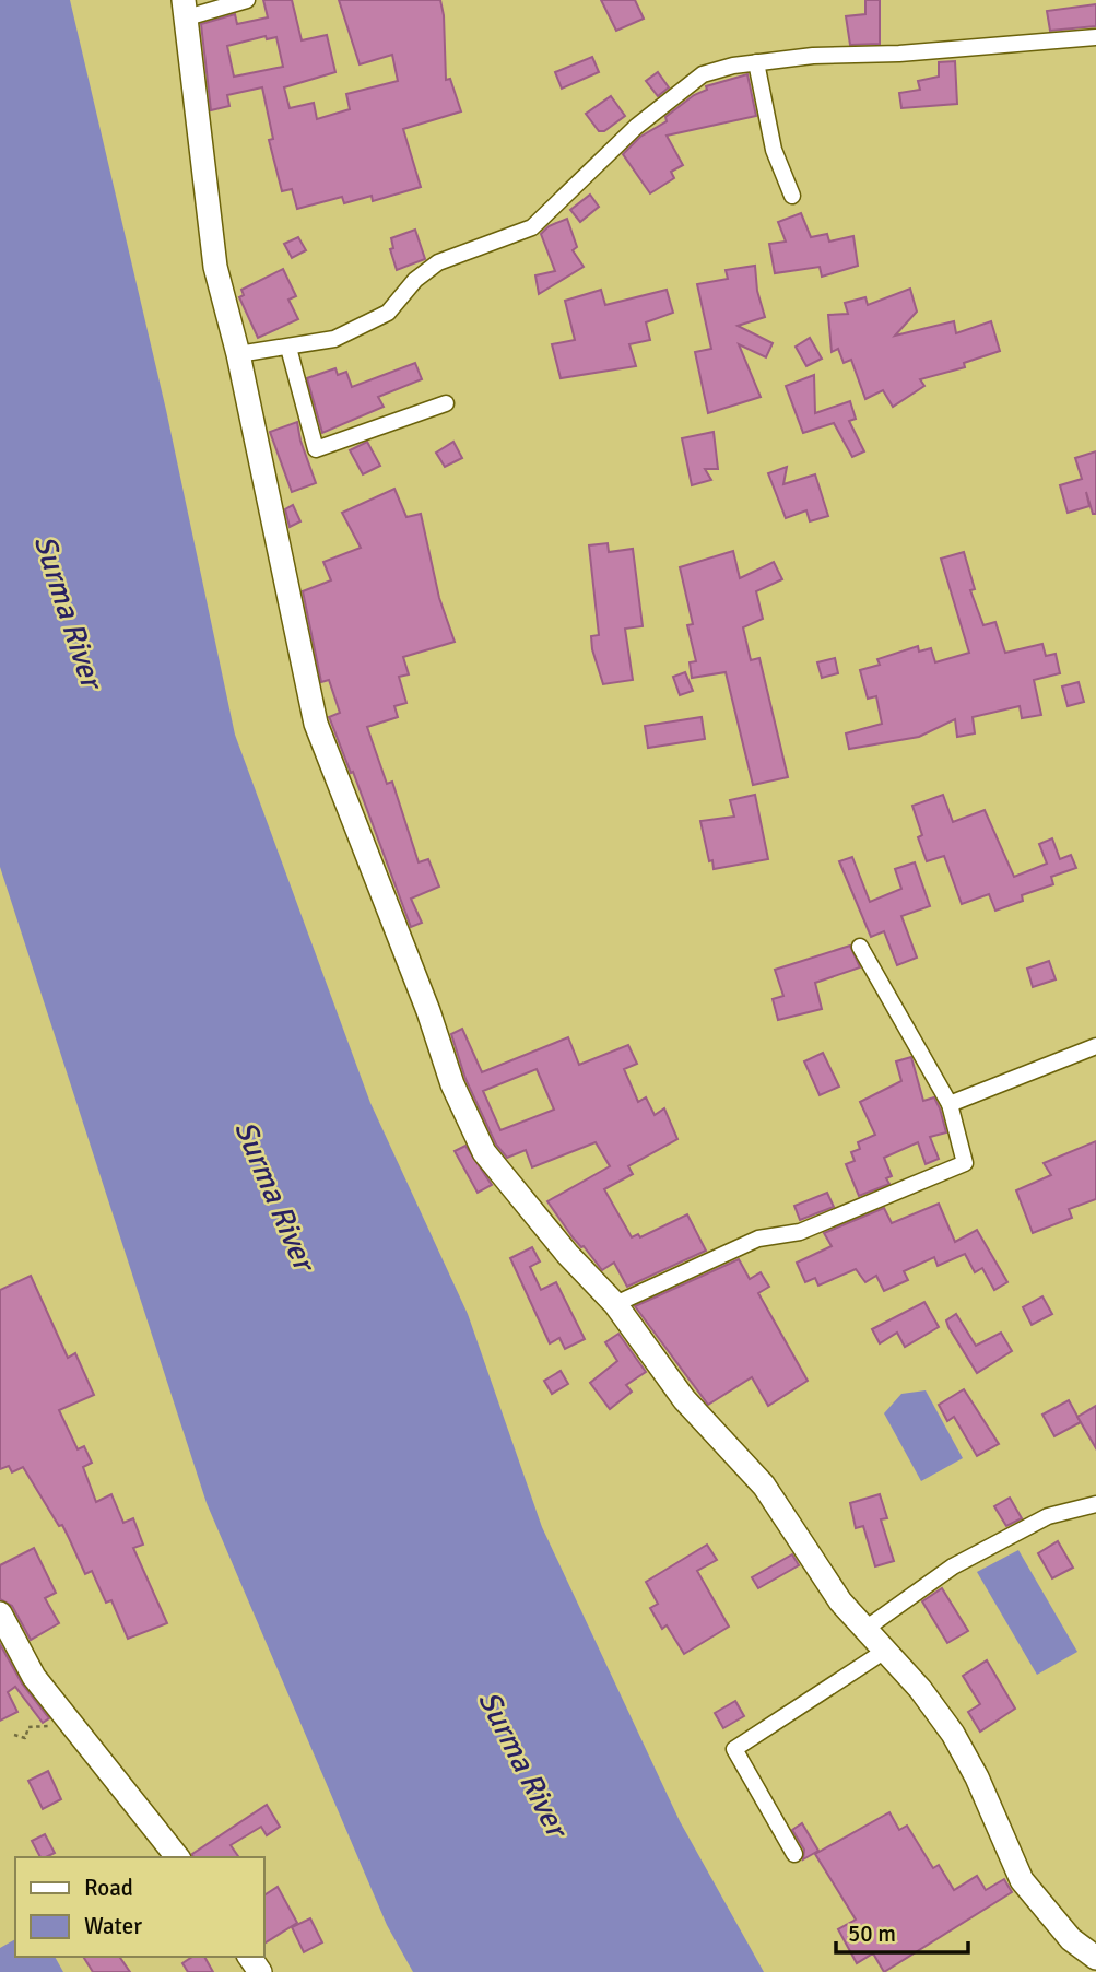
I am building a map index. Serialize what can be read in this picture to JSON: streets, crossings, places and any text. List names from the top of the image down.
{
  "water": ["Surma River"],
  "legend": ["Road", "Water"],
  "scale_bar": "50 m"
}
